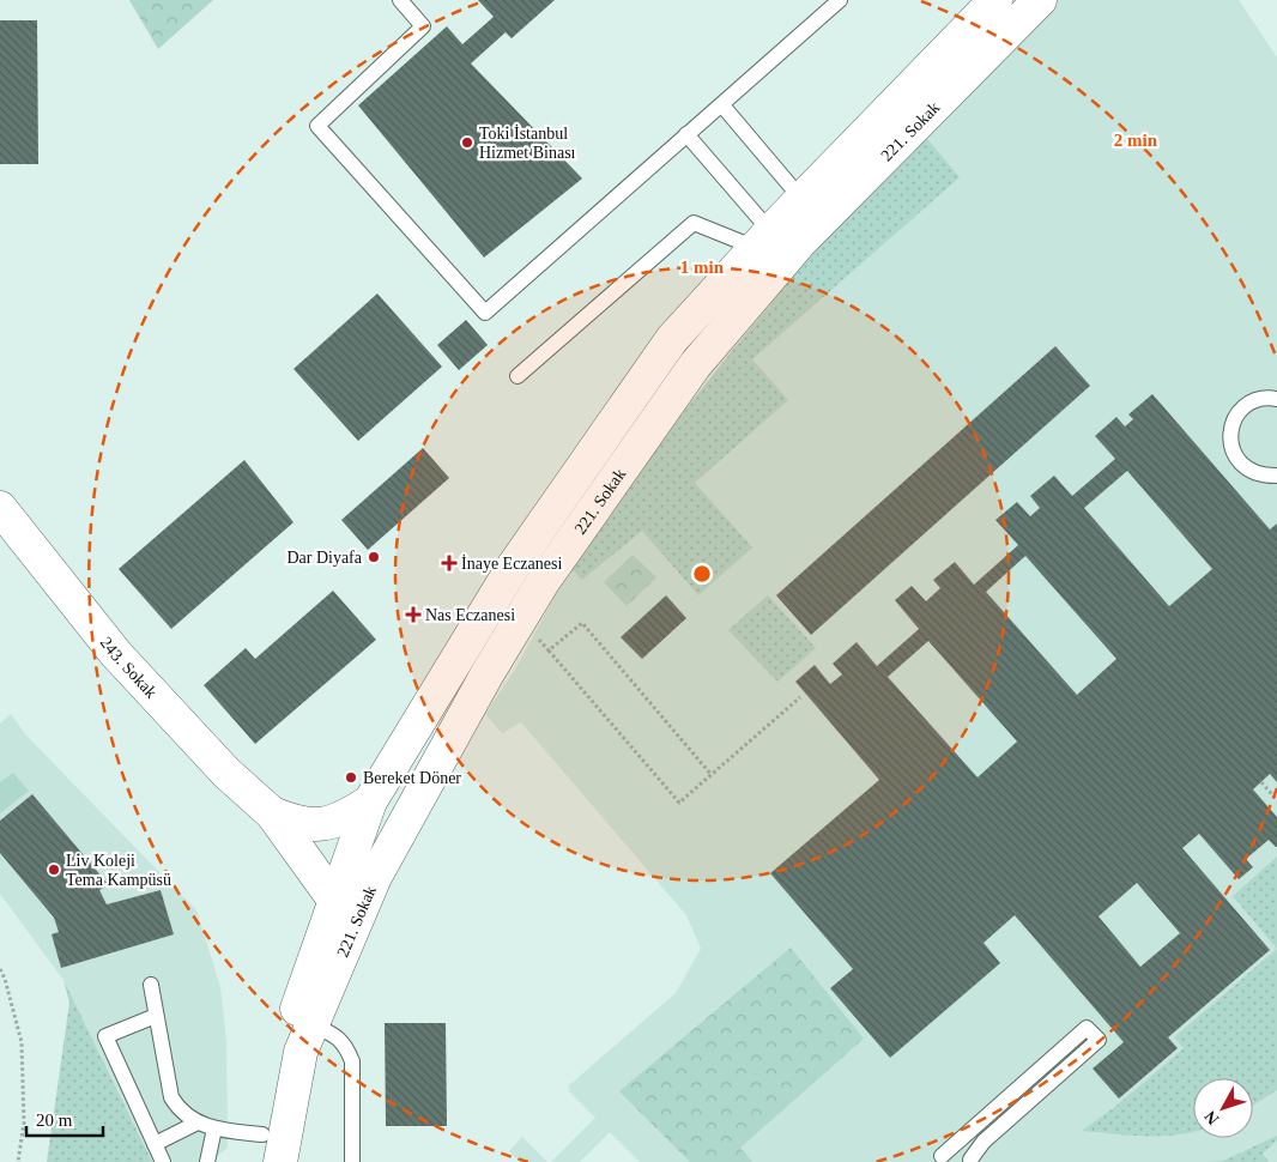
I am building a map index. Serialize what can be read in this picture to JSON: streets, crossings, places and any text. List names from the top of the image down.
{
  "streets": {
    "street": ["221. Sokak", "243. Sokak"]
  },
  "crossings": [
    ["221. Sokak", "243. Sokak"]
  ],
  "places": {
    "other": [
      "Toki İstanbul Hizmet Binası",
      "Dar Diyafa",
      "Bereket Döner",
      "Liv Koleji Tema Kampüsü"
    ],
    "health": ["İnaye Eczanesi", "Nas Eczanesi"]
  },
  "scale_bar": "20 m",
  "north": "bottom left",
  "rings": ["2 min", "1 min"]
}
